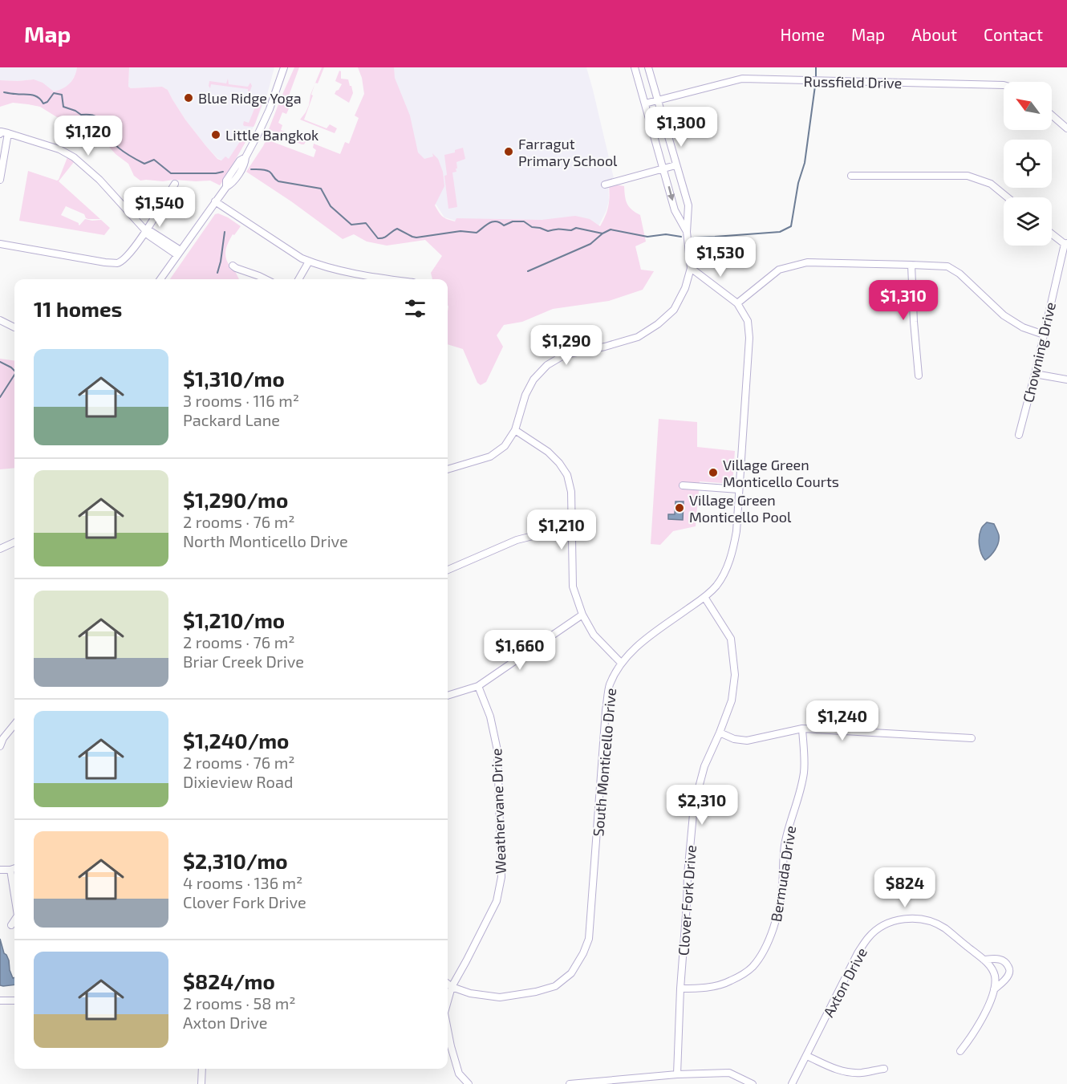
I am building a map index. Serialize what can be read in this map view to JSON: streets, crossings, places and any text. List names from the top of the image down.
{
  "streets": {
    "street": [
      "Russfield Drive",
      "Chowning Drive",
      "South Monticello Drive",
      "Weathervane Drive",
      "Bermuda Drive",
      "Clover Fork Drive",
      "Axton Drive"
    ]
  },
  "crossings": [
    ["South Monticello Drive", "Weathervane Drive"],
    ["South Monticello Drive", "Clover Fork Drive"],
    ["Bermuda Drive", "Clover Fork Drive"]
  ],
  "places": [
    "Blue Ridge Yoga",
    "Little Bangkok",
    "Farragut Primary School",
    "Village Green Monticello Courts",
    "Village Green Monticello Pool"
  ],
  "north": "top left",
  "page": {
    "header": "Map",
    "nav": [
      "Home",
      "Map",
      "About",
      "Contact"
    ],
    "price": [
      "$1,300",
      "$1,120",
      "$1,540",
      "$1,530",
      "$1,310",
      "$1,290",
      "$1,210",
      "$1,660",
      "$1,240",
      "$2,310",
      "$824"
    ],
    "heading": "11 homes",
    "list": [
      {
        "name": "$1,310/mo",
        "note": "3 rooms · 116 m² · Packard Lane"
      },
      {
        "name": "$1,290/mo",
        "note": "2 rooms · 76 m² · North Monticello Drive"
      },
      {
        "name": "$1,210/mo",
        "note": "2 rooms · 76 m² · Briar Creek Drive"
      },
      {
        "name": "$1,240/mo",
        "note": "2 rooms · 76 m² · Dixieview Road"
      },
      {
        "name": "$2,310/mo",
        "note": "4 rooms · 136 m² · Clover Fork Drive"
      },
      {
        "name": "$824/mo",
        "note": "2 rooms · 58 m² · Axton Drive"
      }
    ]
  }
}
